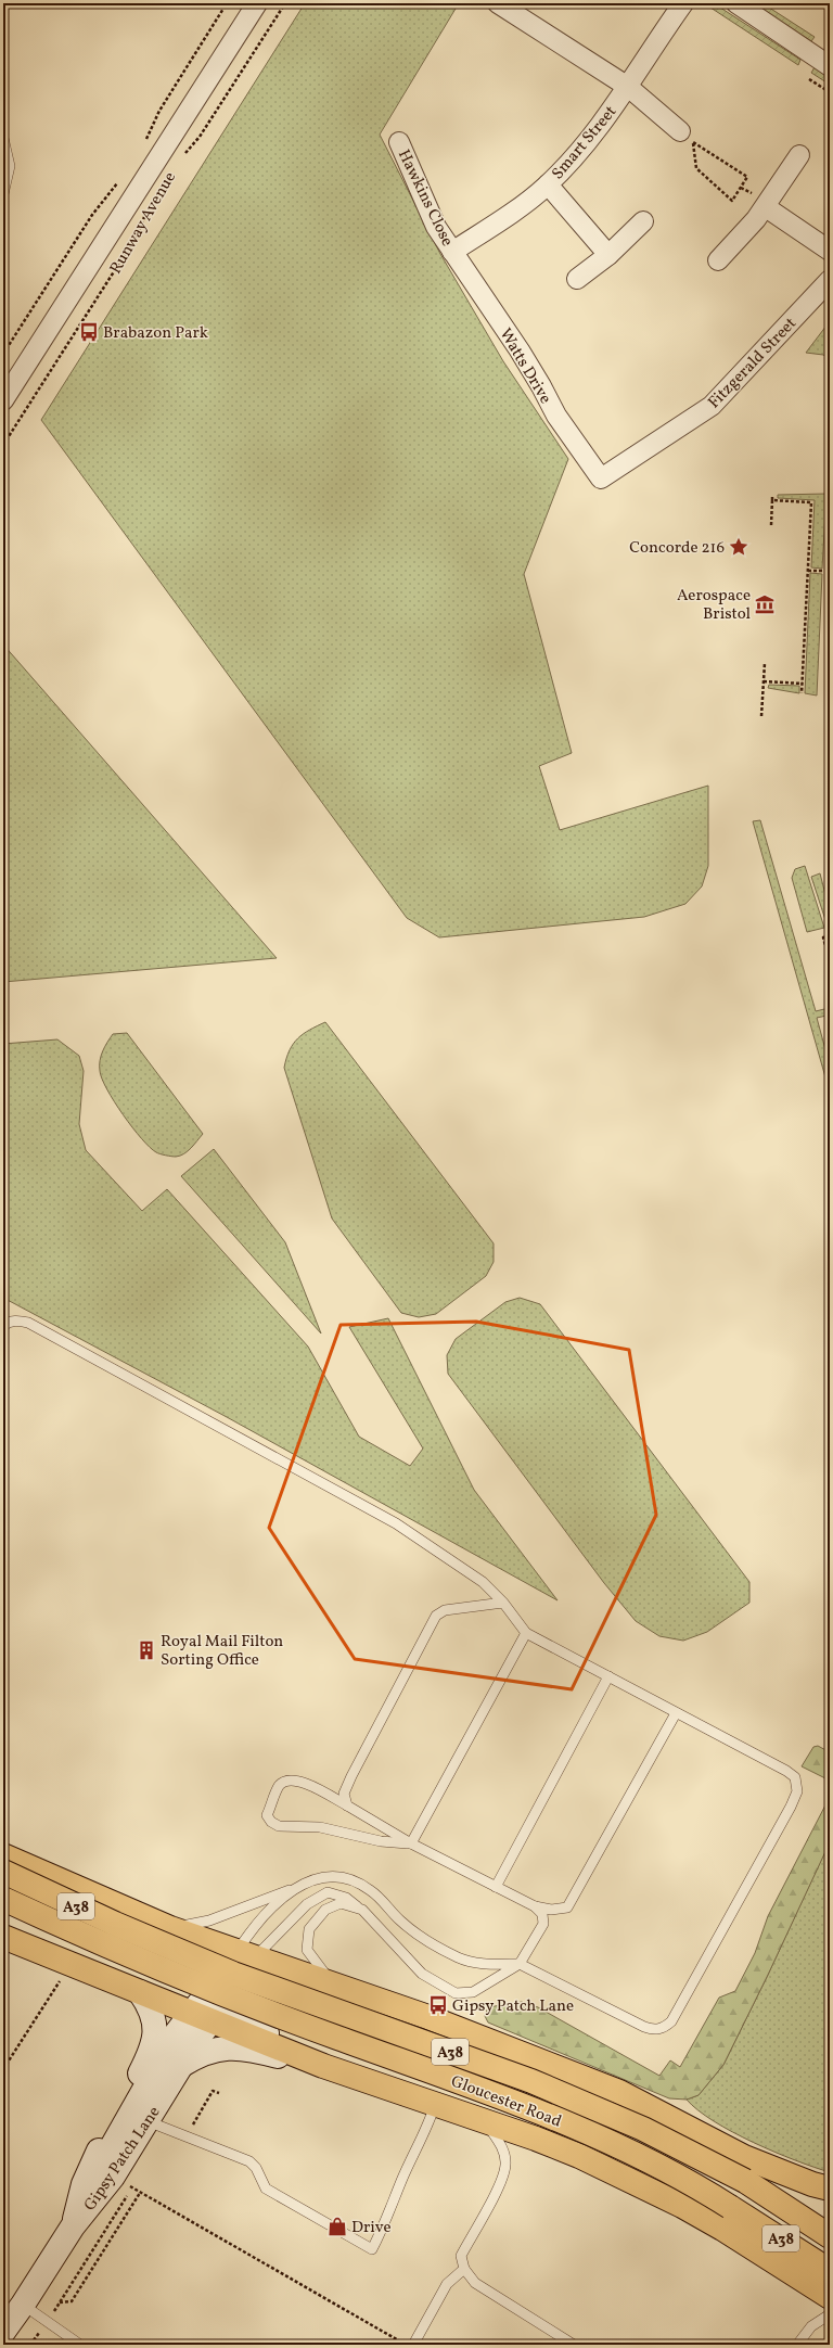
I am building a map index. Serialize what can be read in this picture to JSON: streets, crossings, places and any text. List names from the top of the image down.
{
  "streets": {
    "main road": ["A38", "Gloucester Road", "Gipsy Patch Lane"],
    "street": [
      "Smart Street",
      "Hawkins Close",
      "Runway Avenue",
      "Fitzgerald Street",
      "Watts Drive"
    ]
  },
  "crossings": [
    ["Smart Street", "Hawkins Close"],
    ["Smart Street", "Watts Drive"],
    ["Hawkins Close", "Watts Drive"],
    ["Fitzgerald Street", "Watts Drive"],
    ["A38", "Gloucester Road"]
  ],
  "places": {
    "bus stop": ["Brabazon Park", "Gipsy Patch Lane"],
    "place": ["Concorde 216"],
    "museum": ["Aerospace Bristol"],
    "building": ["Royal Mail Filton Sorting Office"],
    "shop": ["Drive"]
  }
}
